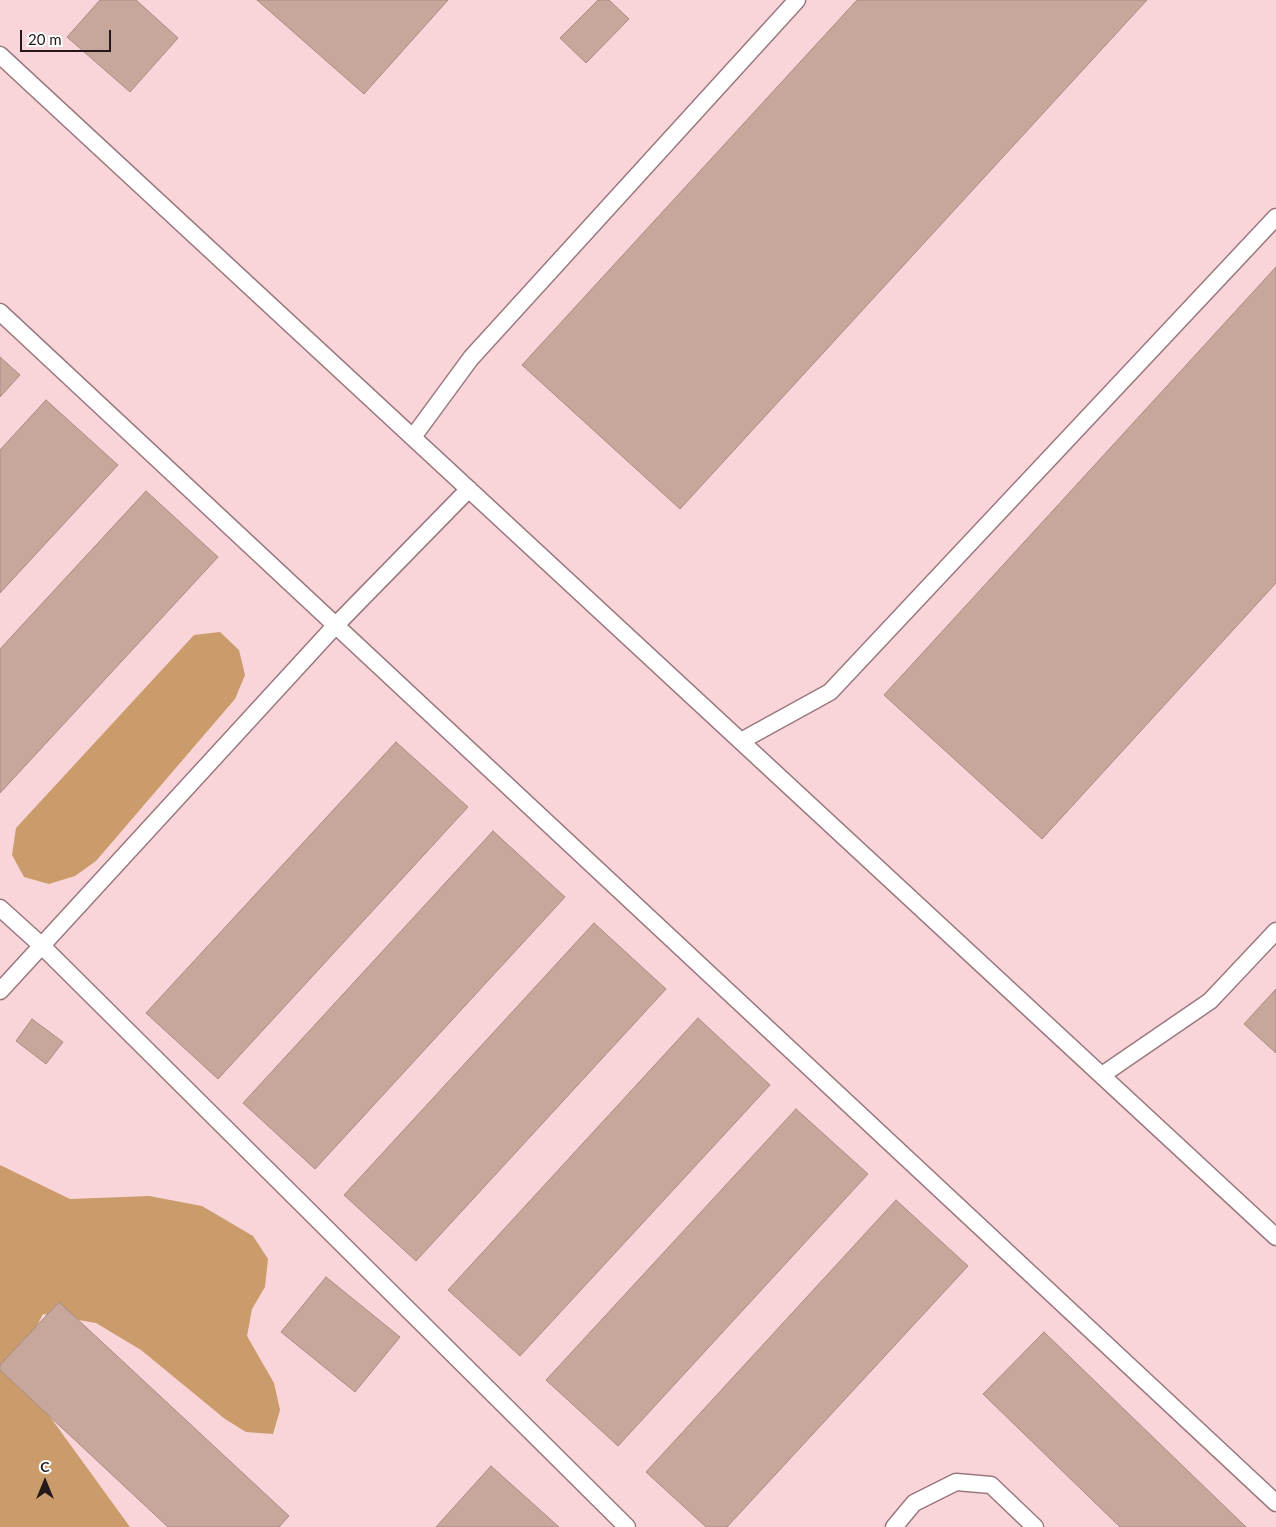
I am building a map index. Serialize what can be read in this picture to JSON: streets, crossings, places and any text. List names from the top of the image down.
{
  "scale_bar": "20 m",
  "north": "top"
}
